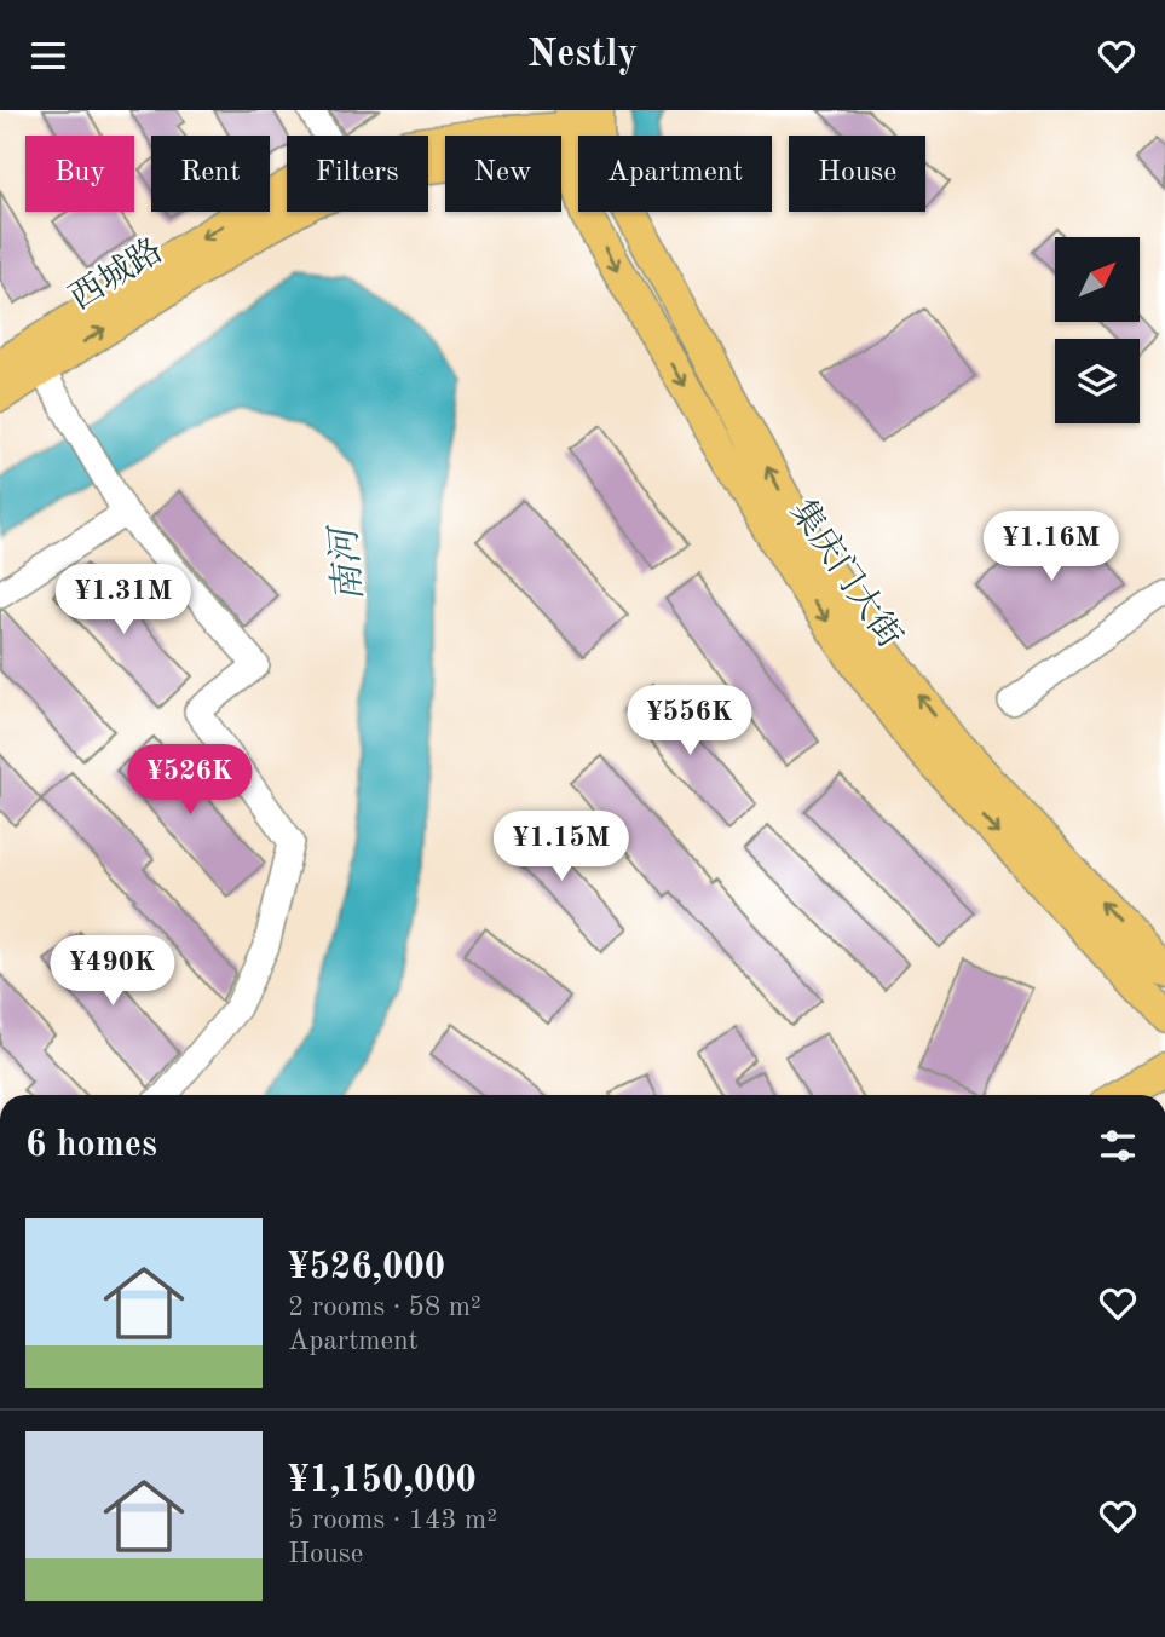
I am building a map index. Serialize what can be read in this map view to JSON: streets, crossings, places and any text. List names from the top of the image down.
{
  "streets": {
    "main road": ["西城路", "集庆门大街"]
  },
  "crossings": [
    ["西城路", "集庆门大街"]
  ],
  "water": ["南河"],
  "north": "top right",
  "page": {
    "header": "Nestly",
    "chip": [
      "Buy",
      "Rent",
      "Filters",
      "New",
      "Apartment",
      "House"
    ],
    "price": [
      "¥1.16M",
      "¥1.31M",
      "¥556K",
      "¥526K",
      "¥1.15M",
      "¥490K"
    ],
    "heading": "6 homes",
    "list": [
      {
        "name": "¥526,000",
        "note": "2 rooms · 58 m² · Apartment"
      },
      {
        "name": "¥1,150,000",
        "note": "5 rooms · 143 m² · House"
      }
    ]
  }
}
